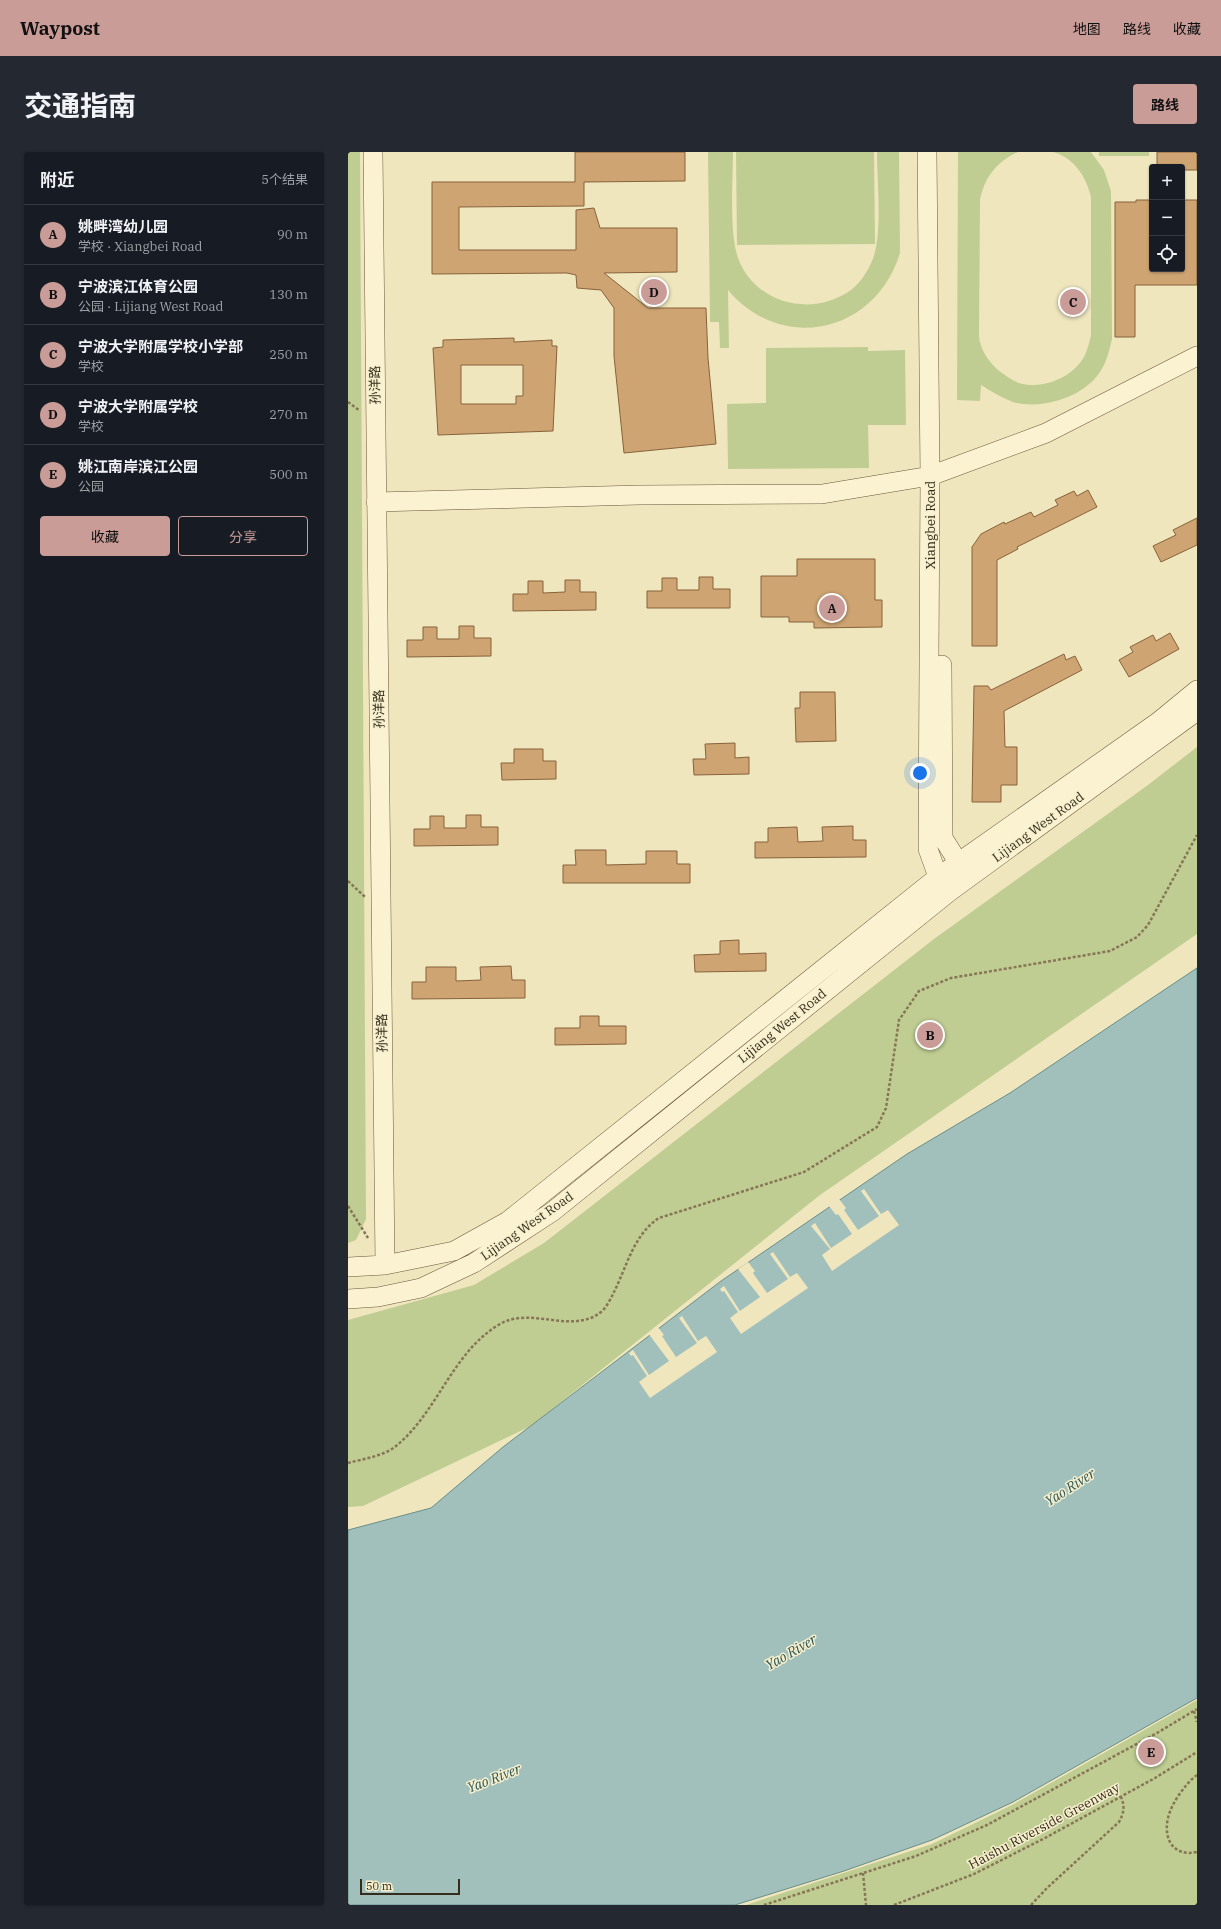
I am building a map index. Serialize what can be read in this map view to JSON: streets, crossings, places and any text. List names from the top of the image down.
{
  "streets": {
    "street": ["孙洋路", "Xiangbei Road", "Lijiang West Road"],
    "path": ["Haishu Riverside Greenway"]
  },
  "crossings": [
    ["孙洋路", "Lijiang West Road"],
    ["Xiangbei Road", "Lijiang West Road"]
  ],
  "water": ["Yao River"],
  "scale_bar": "50 m",
  "page": {
    "header": "Waypost",
    "nav": ["地图", "路线", "收藏"],
    "title": "交通指南",
    "buttons": [
      "路线",
      ["收藏", "分享"]
    ],
    "heading": ["附近", "5个结果"],
    "map_buttons": ["+", "−"],
    "list": [
      {
        "mark": "A",
        "name": "姚畔湾幼儿园",
        "note": "学校 · Xiangbei Road",
        "value": "90 m"
      },
      {
        "mark": "B",
        "name": "宁波滨江体育公园",
        "note": "公园 · Lijiang West Road",
        "value": "130 m"
      },
      {
        "mark": "C",
        "name": "宁波大学附属学校小学部",
        "note": "学校",
        "value": "250 m"
      },
      {
        "mark": "D",
        "name": "宁波大学附属学校",
        "note": "学校",
        "value": "270 m"
      },
      {
        "mark": "E",
        "name": "姚江南岸滨江公园",
        "note": "公园",
        "value": "500 m"
      }
    ],
    "pins": [
      "D",
      "C",
      "A",
      "B",
      "E"
    ],
    "scale": "50 m"
  }
}
